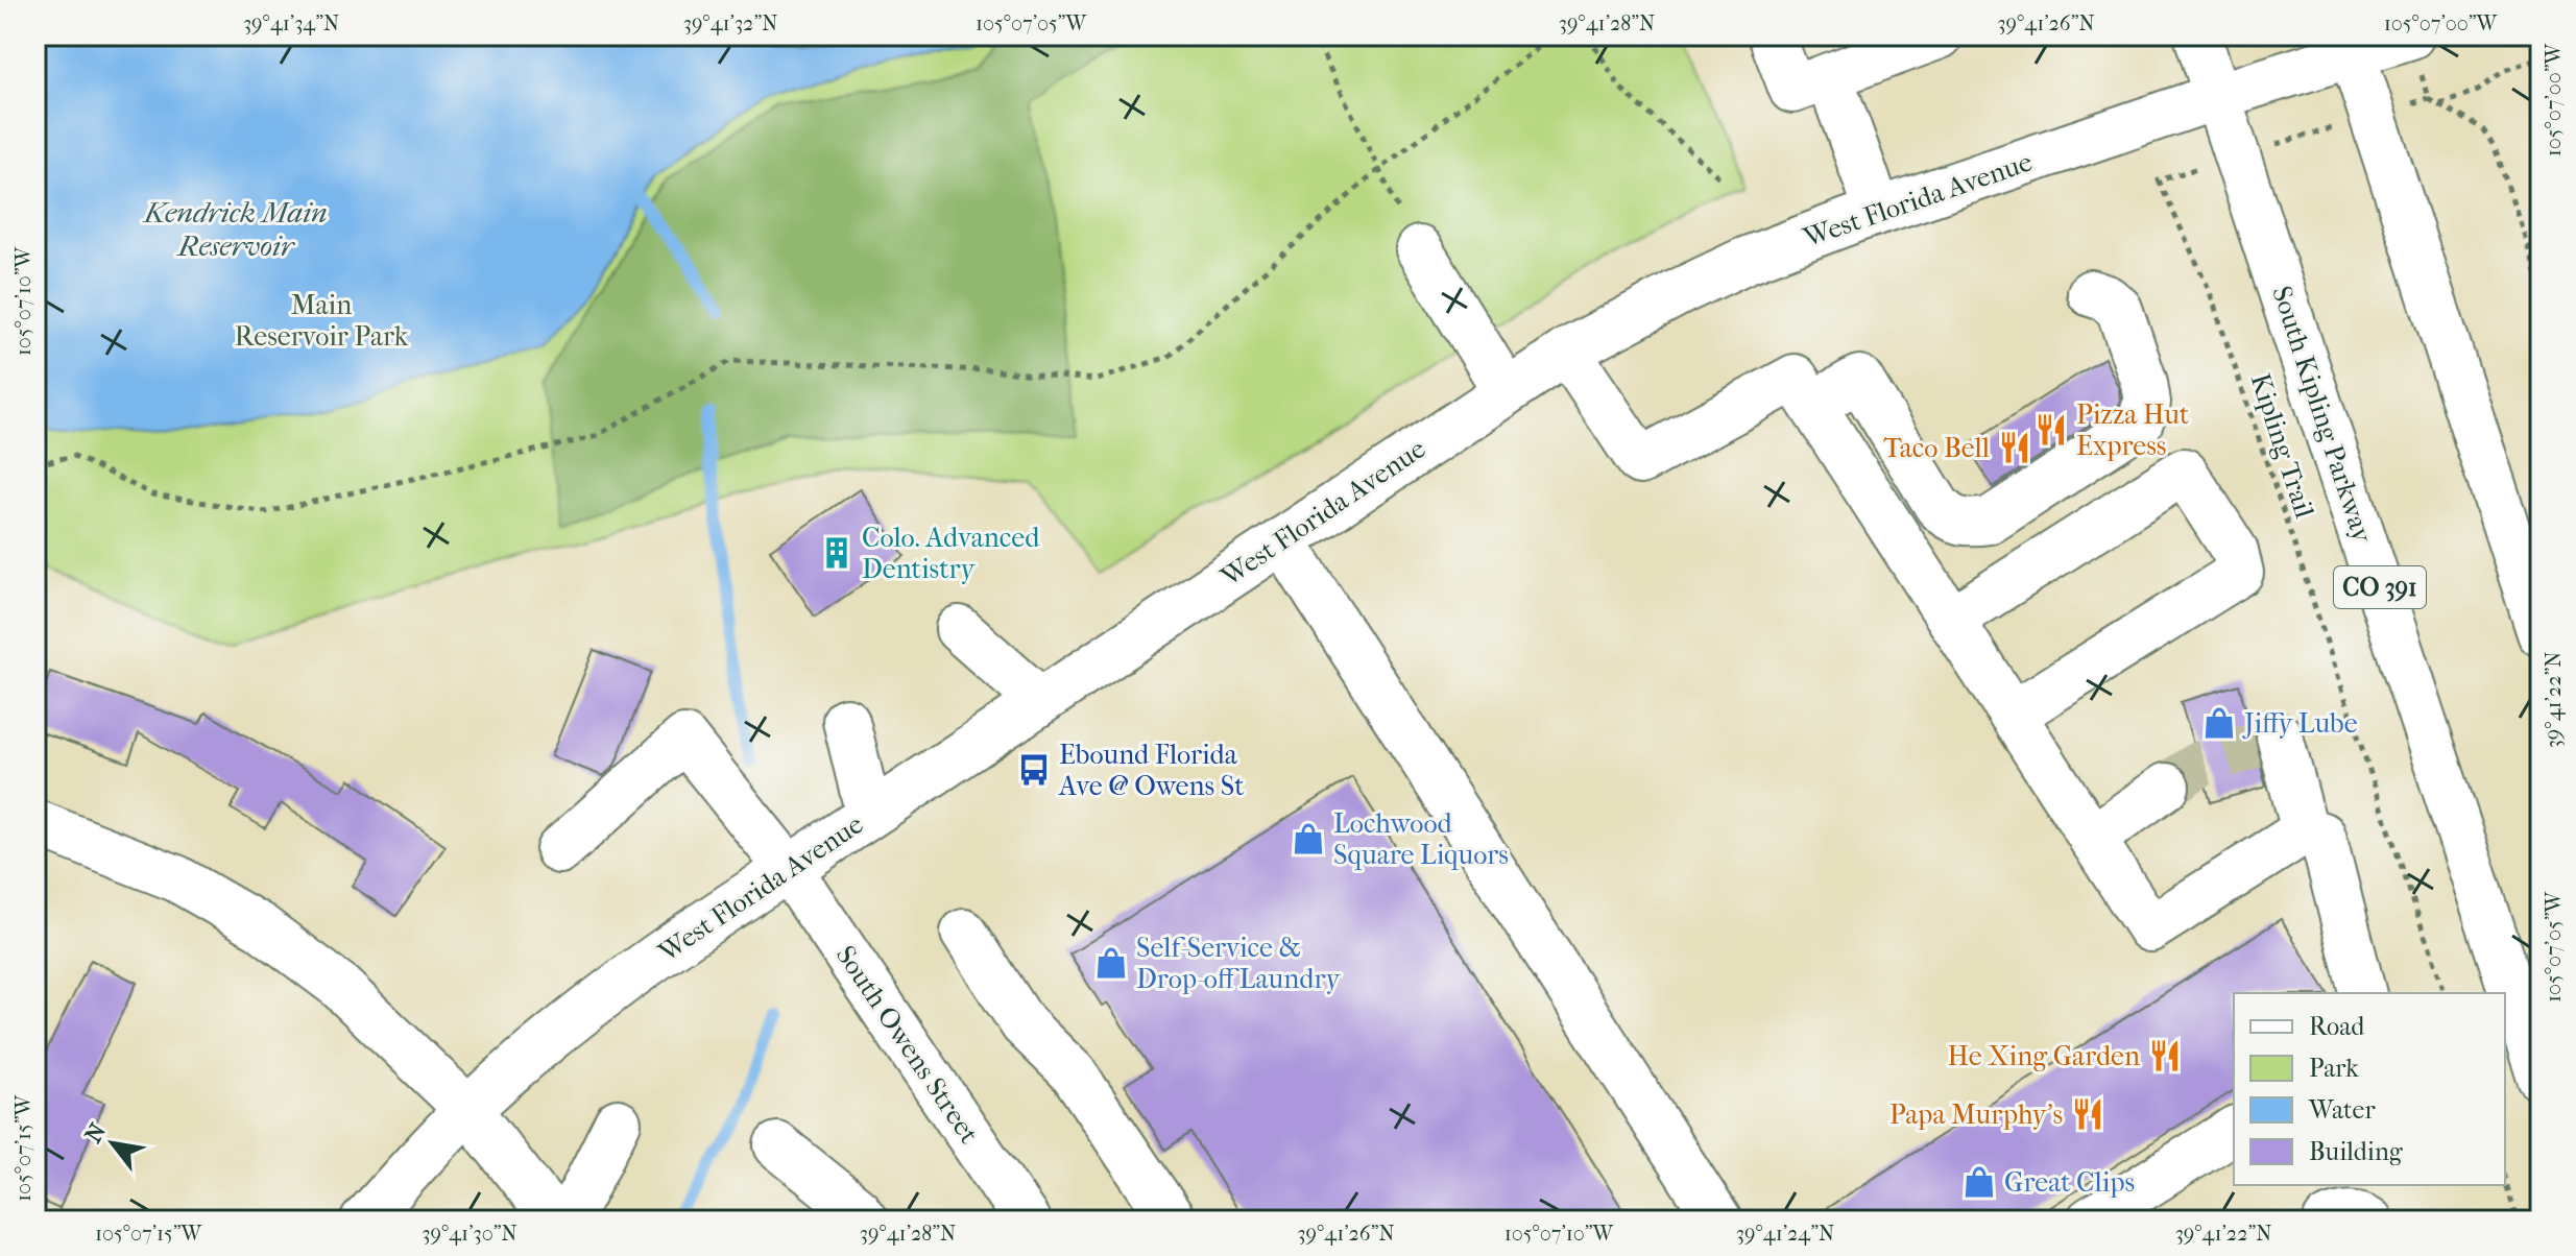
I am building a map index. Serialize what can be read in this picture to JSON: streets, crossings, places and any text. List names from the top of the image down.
{
  "streets": {
    "street": [
      "West Florida Avenue",
      "South Kipling Parkway",
      "CO 391",
      "South Owens Street"
    ],
    "path": ["Kipling Trail"]
  },
  "crossings": [
    ["West Florida Avenue", "South Kipling Parkway"],
    ["West Florida Avenue", "South Owens Street"],
    ["South Kipling Parkway", "Kipling Trail"]
  ],
  "water": ["Kendrick Main Reservoir"],
  "parks": ["Main Reservoir Park"],
  "places": {
    "restaurant": [
      "Pizza Hut Express",
      "Taco Bell",
      "He Xing Garden",
      "Papa Murphy's"
    ],
    "building": ["Colo. Advanced Dentistry"],
    "shop": [
      "Jiffy Lube",
      "Lochwood Square Liquors",
      "Self-Service & Drop-off Laundry",
      "Great Clips"
    ],
    "bus stop": ["Ebound Florida Ave @ Owens St"]
  },
  "legend": [
    "Road",
    "Park",
    "Water",
    "Building"
  ],
  "north": "top left",
  "coordinates": [
    "39°41'34\"N",
    "39°41'32\"N",
    "105°07'05\"W",
    "39°41'28\"N",
    "39°41'26\"N",
    "105°07'00\"W",
    "105°07'10\"W",
    "39°41'22\"N",
    "105°07'15\"W",
    "39°41'30\"N",
    "39°41'24\"N"
  ]
}
